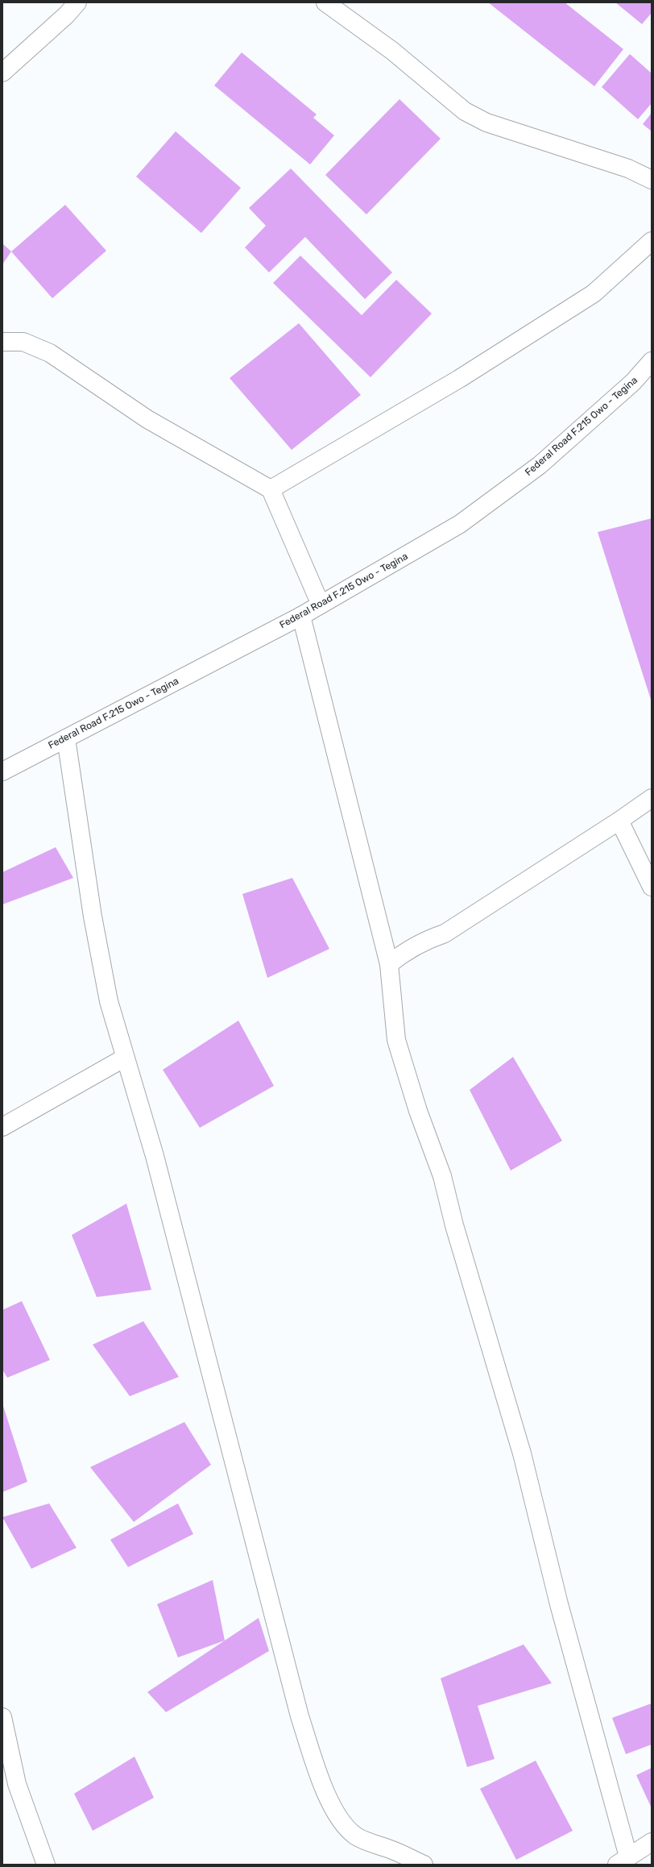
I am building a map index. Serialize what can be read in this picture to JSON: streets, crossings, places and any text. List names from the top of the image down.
{
  "streets": {
    "street": ["Federal Road F.215 Owo - Tegina"]
  }
}
